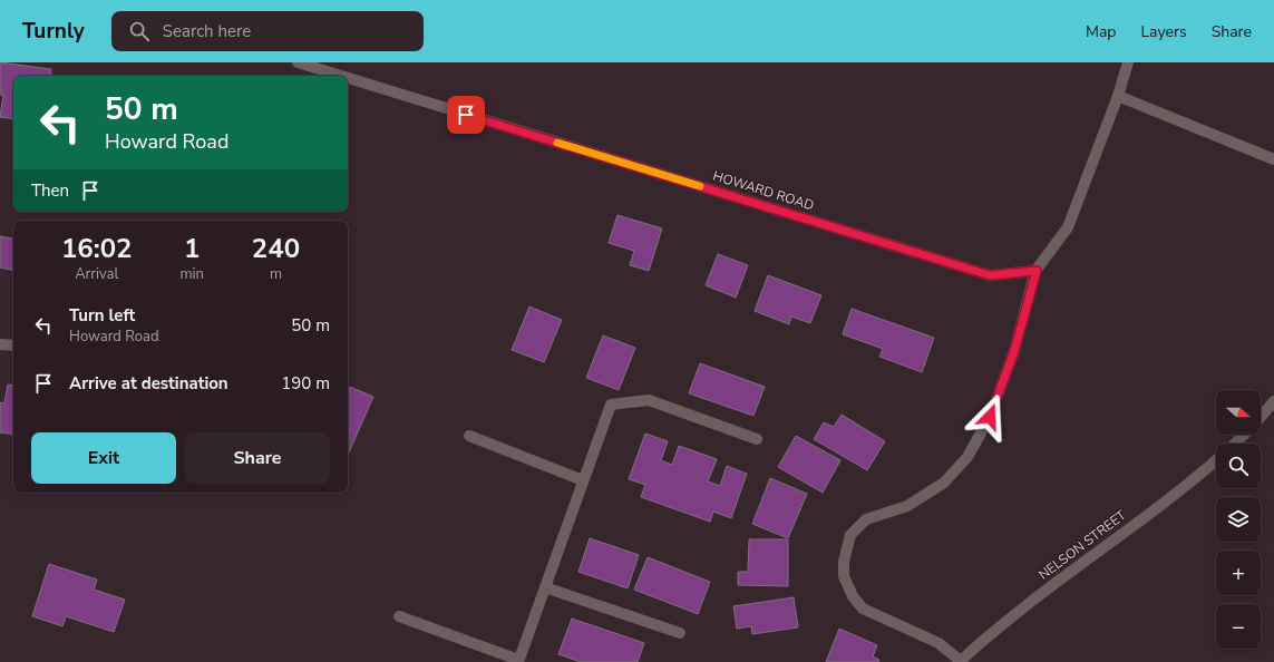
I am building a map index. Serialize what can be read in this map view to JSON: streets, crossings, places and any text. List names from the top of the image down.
{
  "streets": {
    "street": ["HOWARD ROAD", "NELSON STREET"]
  },
  "north": "right",
  "page": {
    "header": "Turnly",
    "search": "Search here",
    "nav": ["Map", "Layers", "Share"],
    "turn": ["50 m", "Howard Road"],
    "then": "Then",
    "eta": [
      "16:02",
      "Arrival",
      "1",
      "min",
      "240",
      "m"
    ],
    "list": [
      {
        "name": "Turn left",
        "note": "Howard Road",
        "value": "50 m"
      },
      {
        "name": "Arrive at destination",
        "value": "190 m"
      }
    ],
    "map_buttons": ["+", "−"],
    "buttons": ["Exit", "Share"]
  }
}
